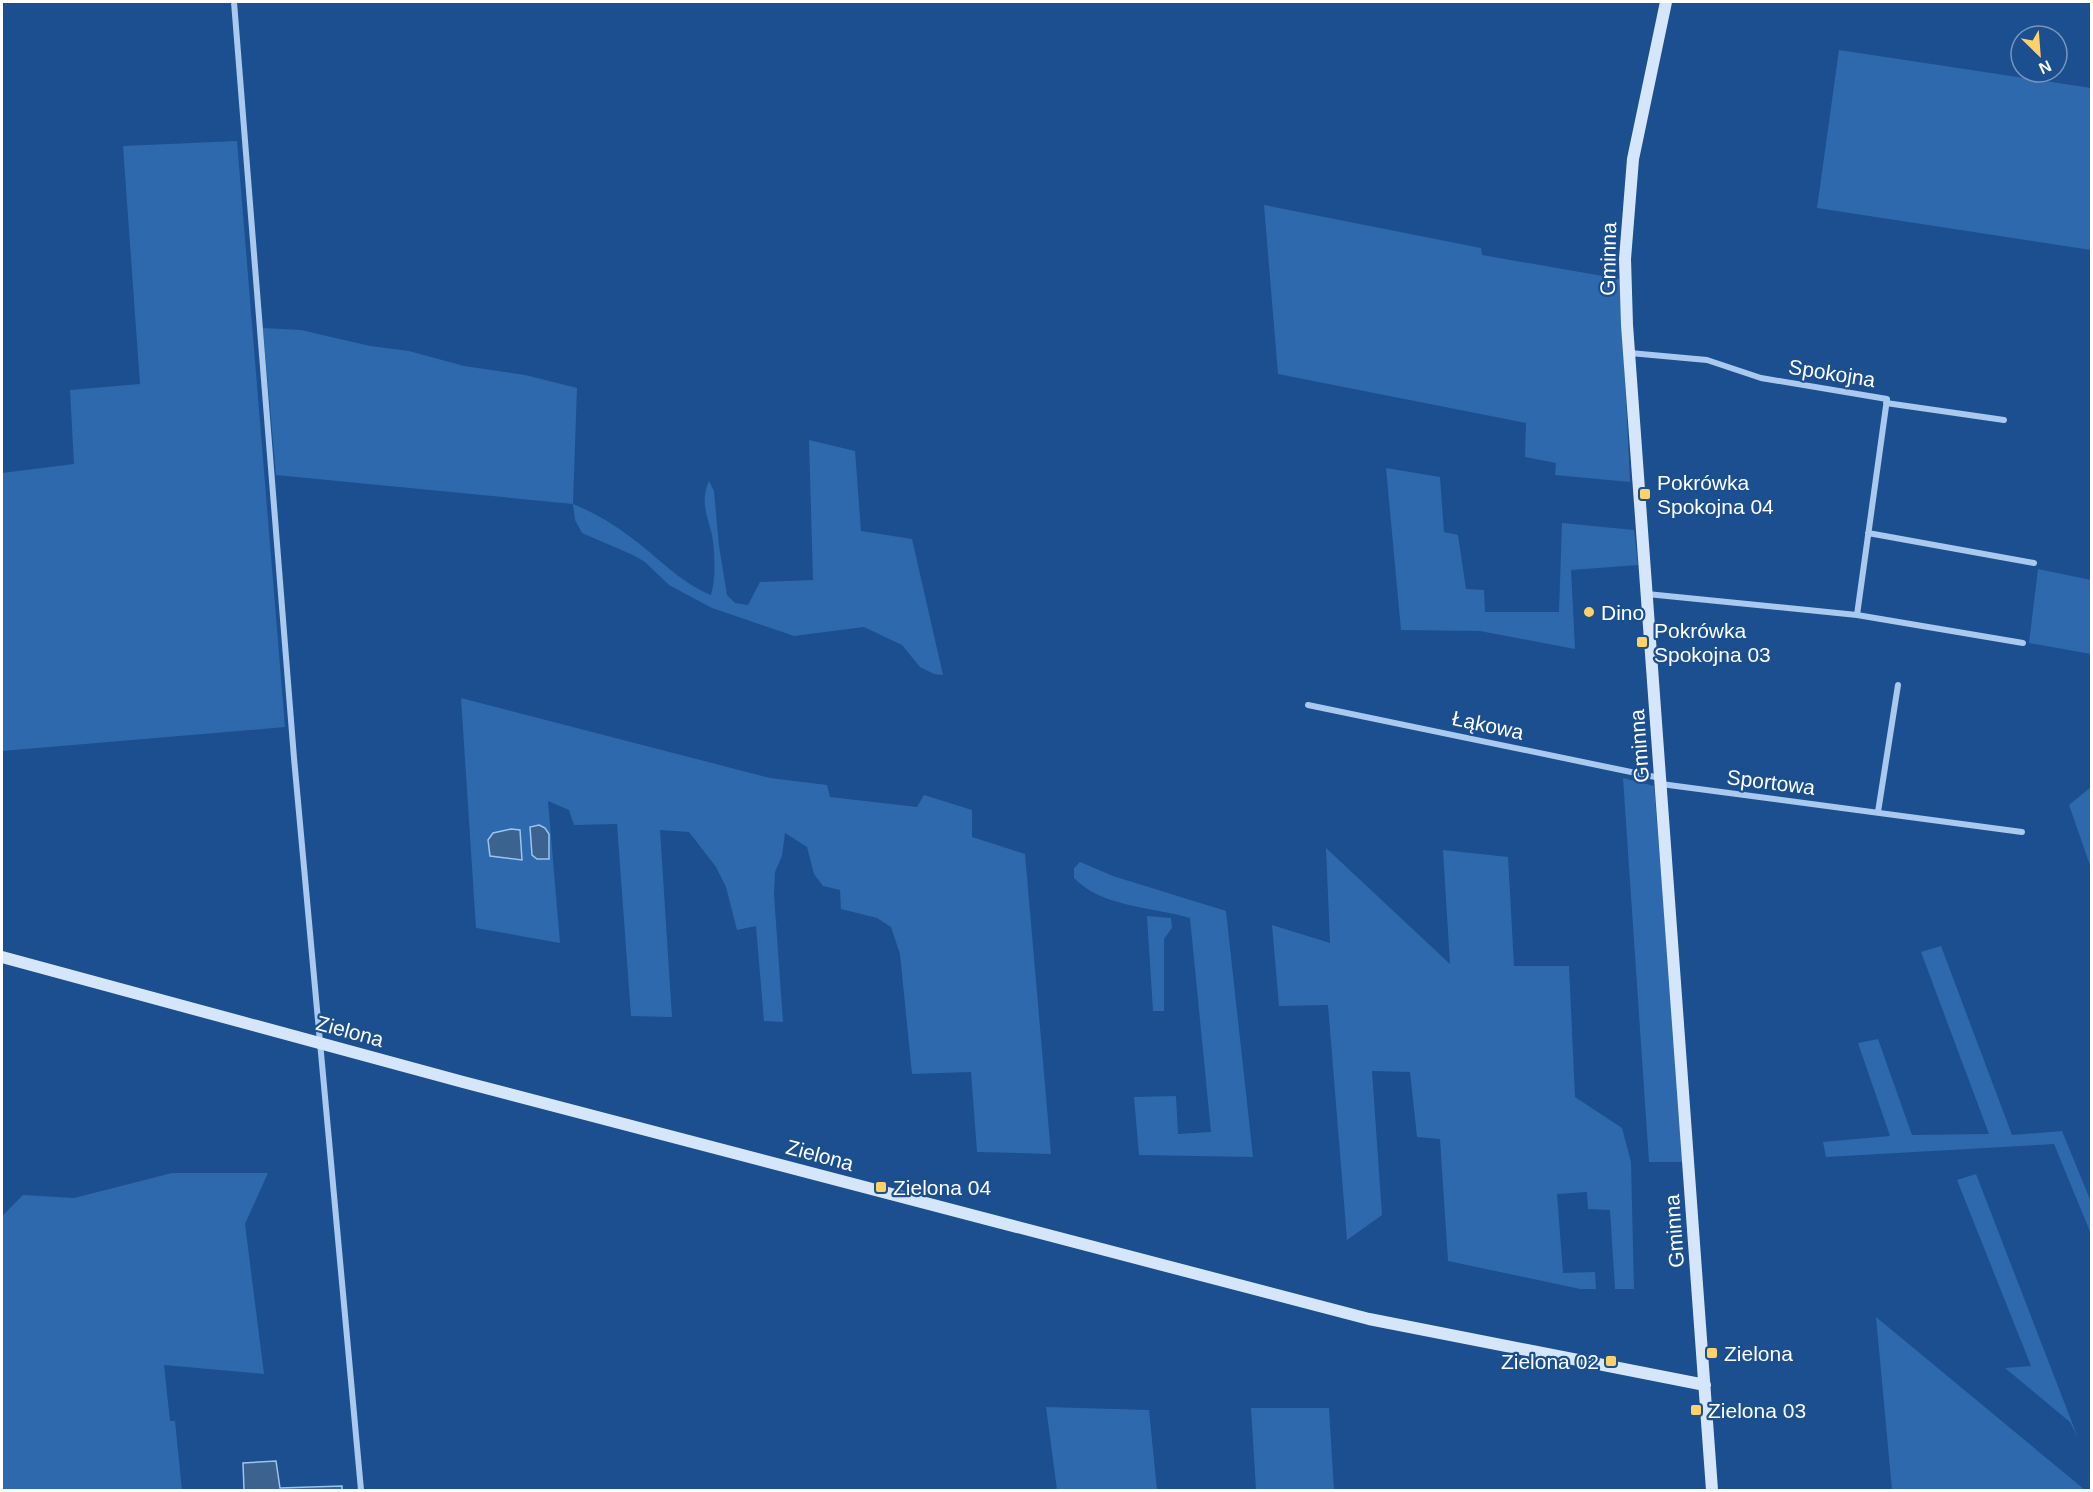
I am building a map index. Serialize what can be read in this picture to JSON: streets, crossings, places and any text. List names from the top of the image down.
{
  "streets": {
    "street": [
      "Gminna",
      "Spokojna",
      "Łąkowa",
      "Sportowa",
      "Zielona"
    ]
  },
  "crossings": [
    ["Gminna", "Spokojna"],
    ["Gminna", "Łąkowa"],
    ["Gminna", "Sportowa"],
    ["Gminna", "Zielona"],
    ["Łąkowa", "Sportowa"]
  ],
  "places": {
    "transit": [
      "Pokrówka Spokojna 04",
      "Pokrówka Spokojna 03",
      "Zielona 04",
      "Zielona",
      "Zielona 02",
      "Zielona 03"
    ],
    "other": ["Dino"]
  },
  "north": "bottom right"
}
